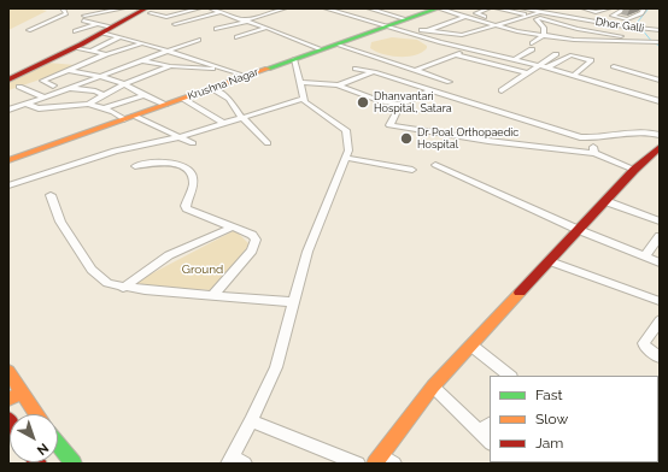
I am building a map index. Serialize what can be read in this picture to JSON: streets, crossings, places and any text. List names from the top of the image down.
{
  "streets": {
    "main road": ["Krushna Nagar"],
    "street": ["Dhor Galli"]
  },
  "parks": ["Ground"],
  "places": ["Dhanvantari Hospital, Satara", "Dr Poal Orthopaedic Hospital"],
  "legend": ["Fast", "Slow", "Jam"],
  "north": "bottom right"
}
